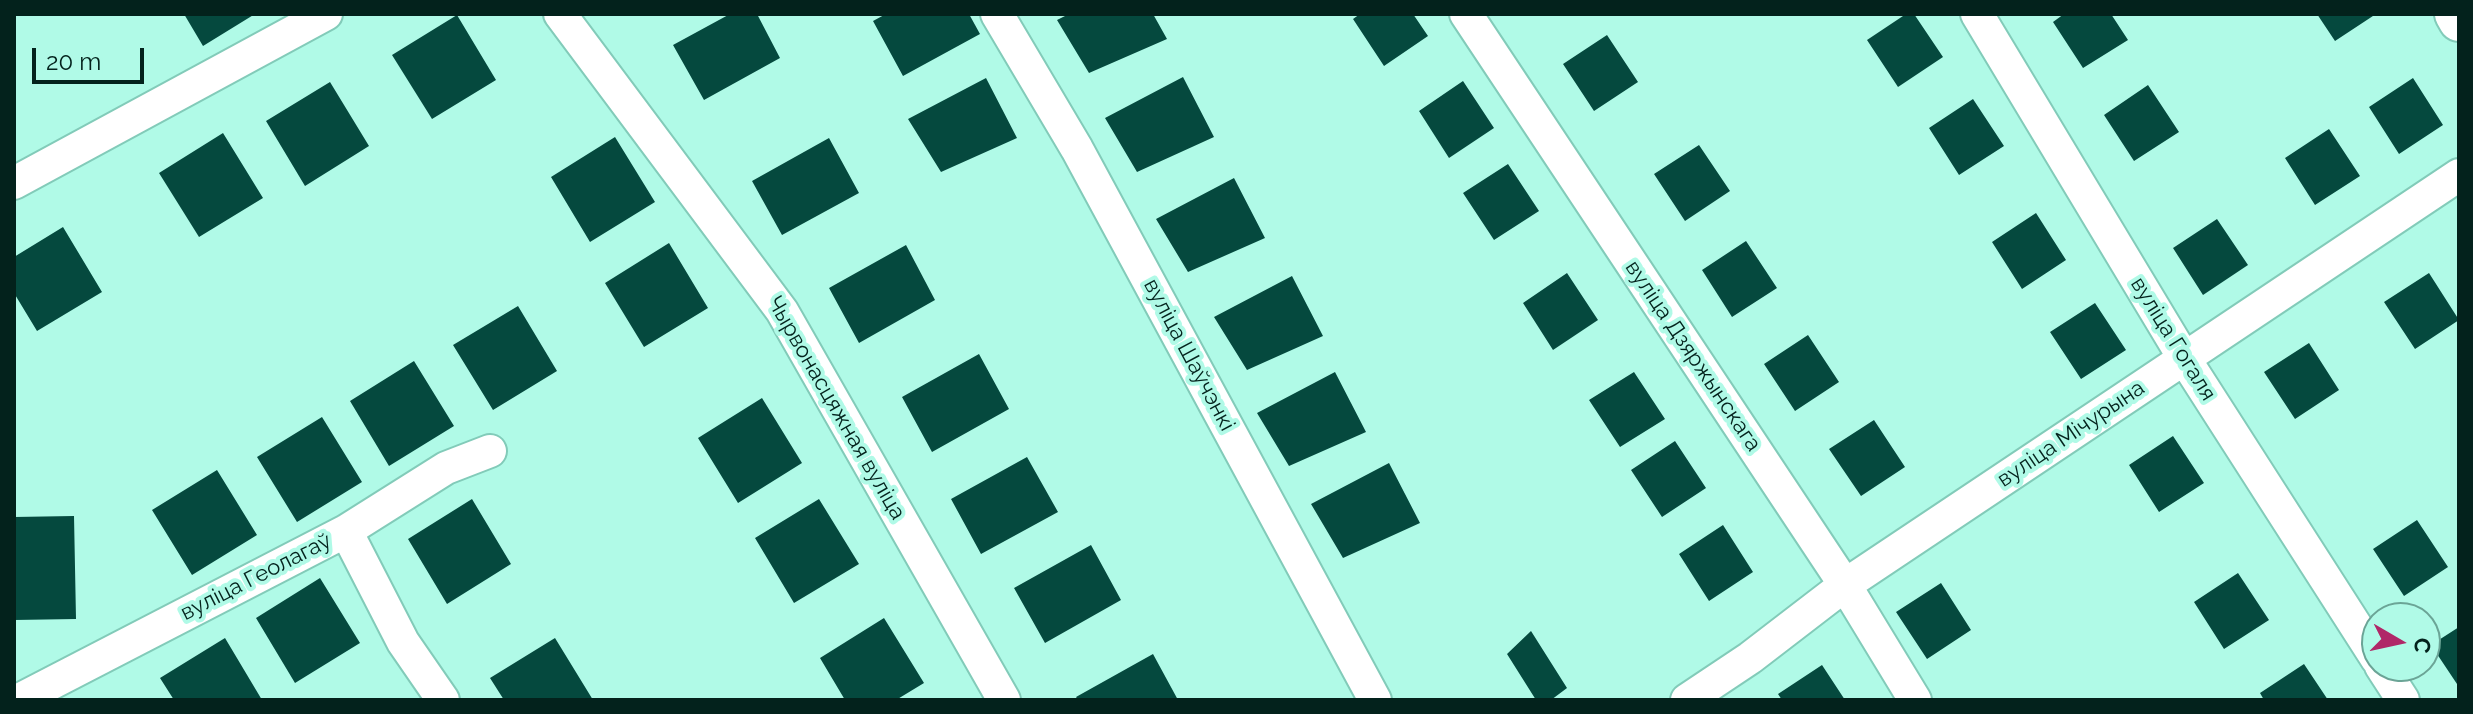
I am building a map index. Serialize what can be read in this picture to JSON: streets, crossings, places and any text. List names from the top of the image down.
{
  "streets": {
    "street": [
      "вуліца Гогаля",
      "вуліца Шаўчэнкі",
      "вуліца Дзяржынскага",
      "Чырвонасцяжная вуліца",
      "вуліца Мічурына",
      "вуліца Геолагаў"
    ]
  },
  "crossings": [
    ["вуліца Гогаля", "вуліца Мічурына"],
    ["вуліца Дзяржынскага", "вуліца Мічурына"]
  ],
  "scale_bar": "20 m",
  "north": "right"
}
